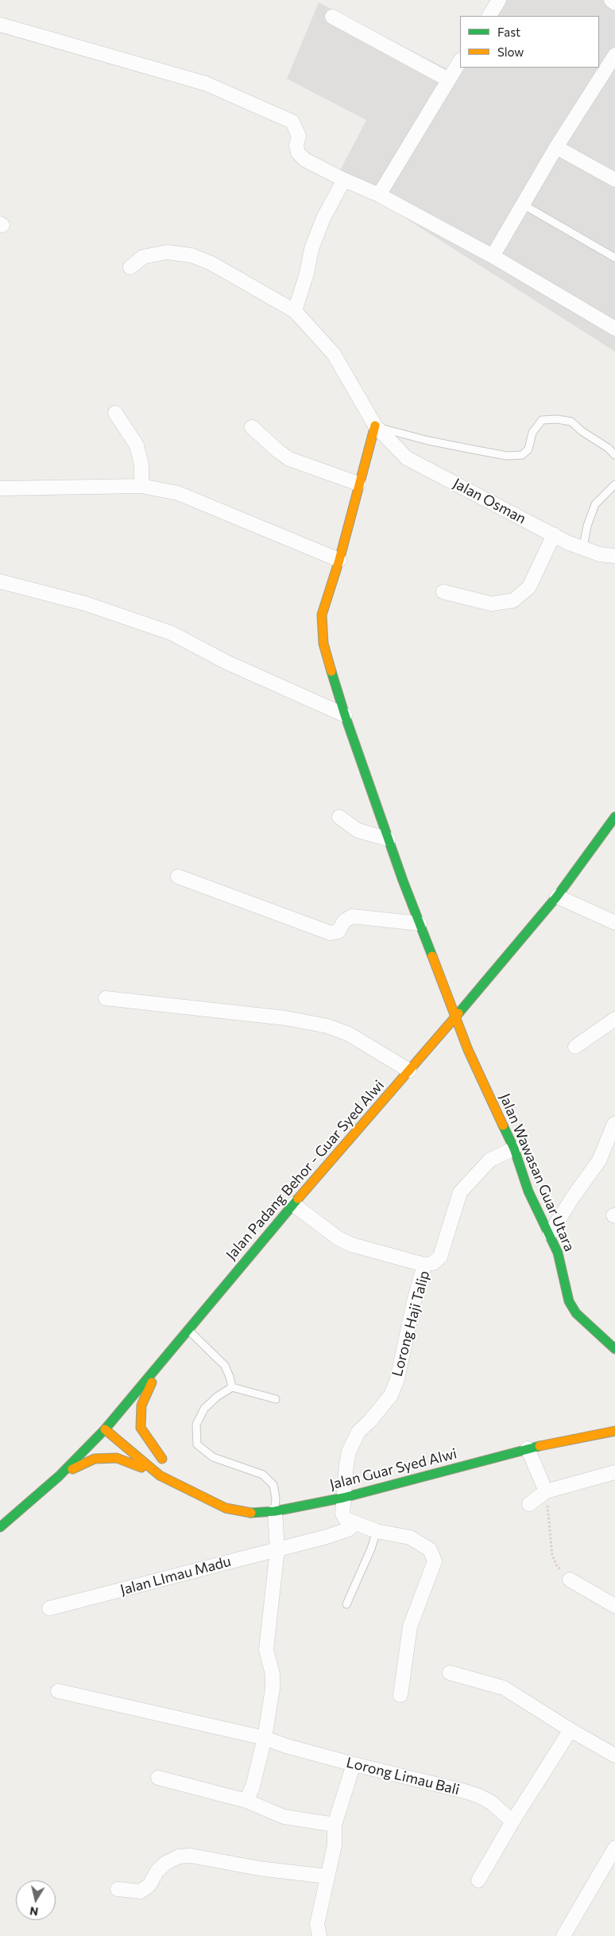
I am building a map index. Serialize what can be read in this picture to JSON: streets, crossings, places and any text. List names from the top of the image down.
{
  "streets": {
    "street": [
      "Jalan Osman",
      "Jalan Padang Behor - Guar Syed Alwi",
      "Jalan Wawasan Guar Utara",
      "Lorong Haji Talip",
      "Jalan Guar Syed Alwi",
      "Jalan LImau Madu",
      "Lorong Limau Bali"
    ]
  },
  "crossings": [
    ["Jalan Osman", "Jalan Wawasan Guar Utara"],
    ["Jalan Padang Behor - Guar Syed Alwi", "Jalan Wawasan Guar Utara"],
    ["Jalan Padang Behor - Guar Syed Alwi", "Jalan Guar Syed Alwi"],
    ["Jalan Wawasan Guar Utara", "Lorong Haji Talip"],
    ["Lorong Haji Talip", "Jalan Guar Syed Alwi"],
    ["Lorong Haji Talip", "Jalan LImau Madu"]
  ],
  "legend": ["Fast", "Slow"],
  "north": "bottom"
}
